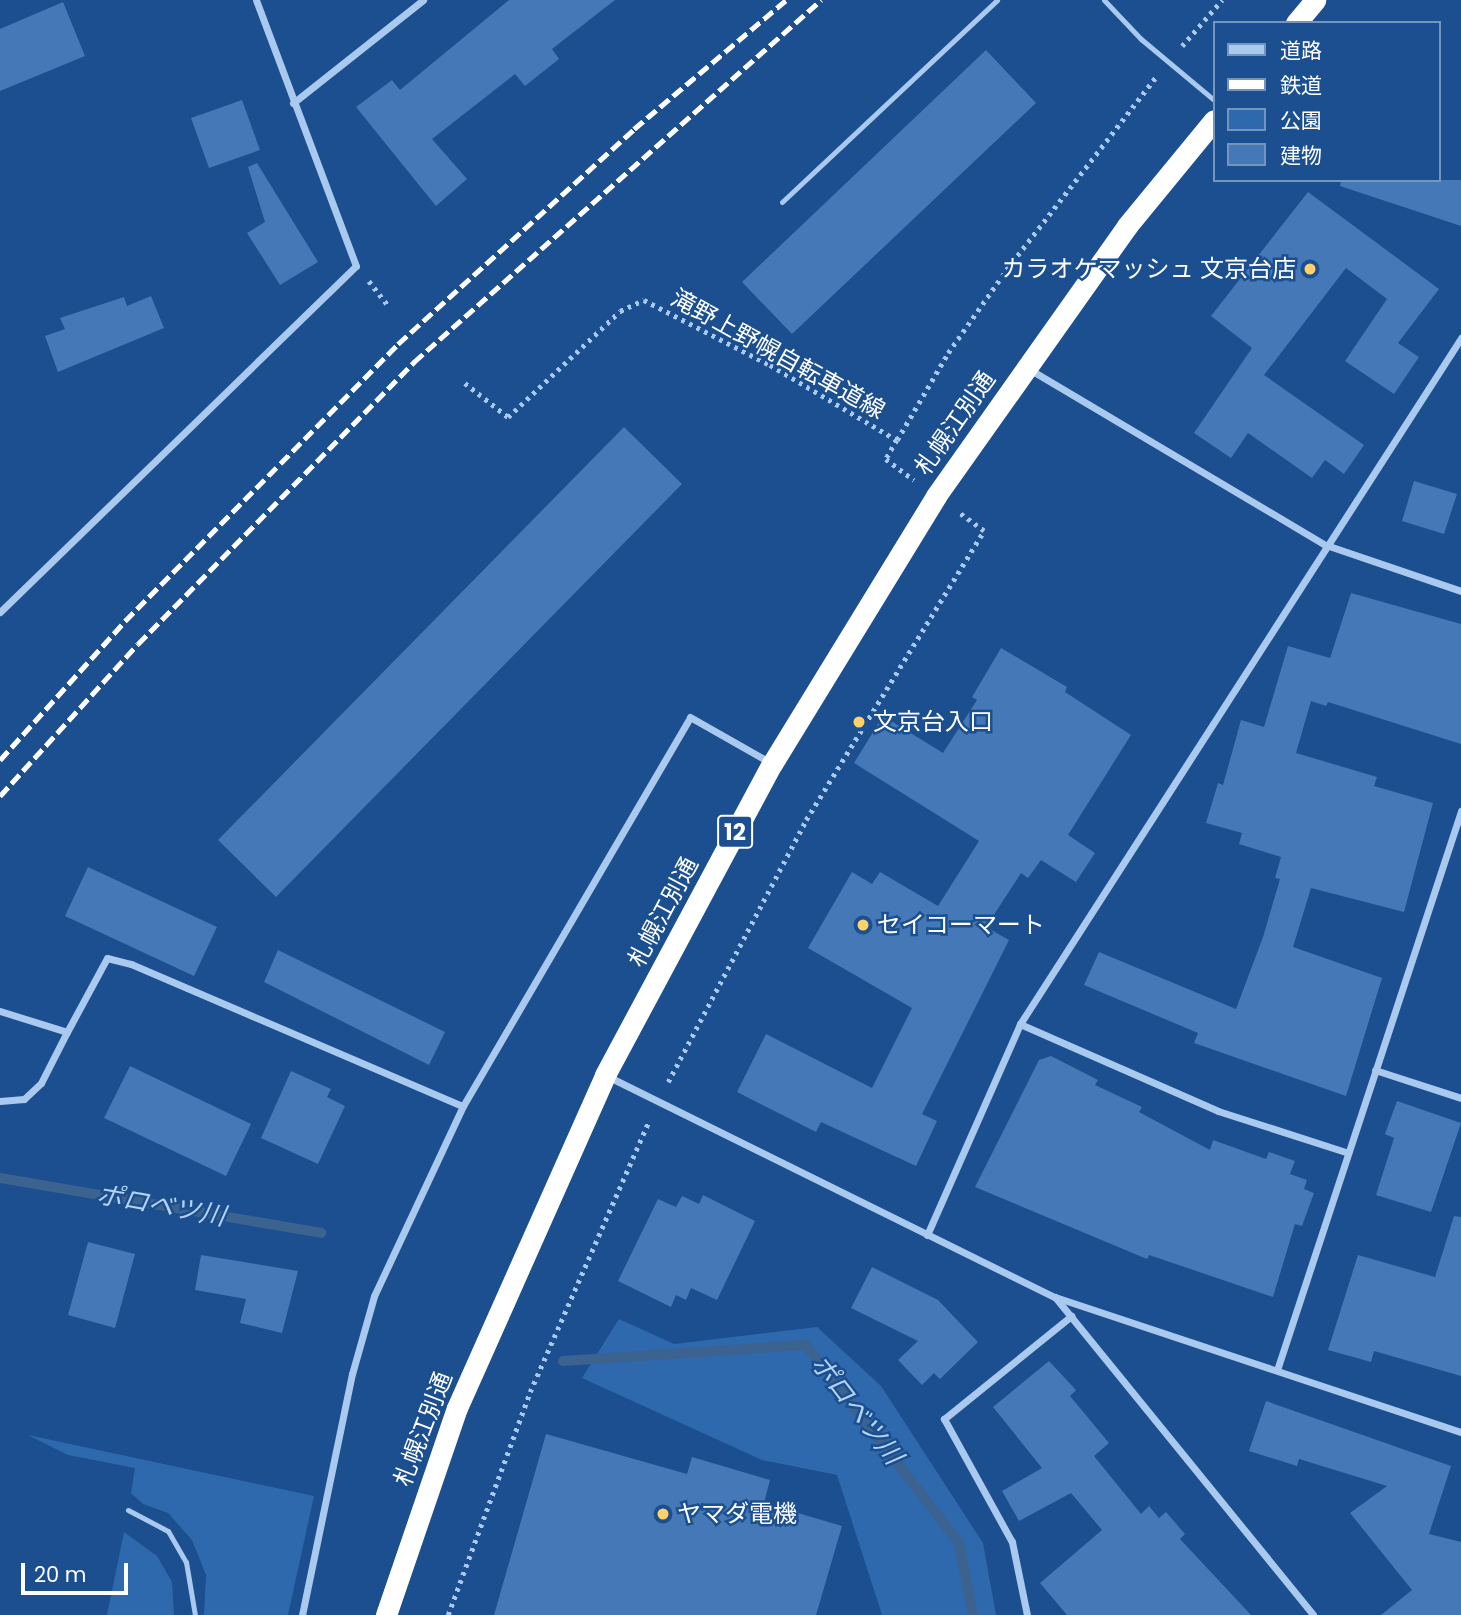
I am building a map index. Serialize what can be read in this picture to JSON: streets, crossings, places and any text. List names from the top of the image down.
{
  "streets": {
    "highway": ["札幌江別通", "12"],
    "path": ["滝野上野幌自転車道線"]
  },
  "water": ["ポロベツ川"],
  "places": [
    "カラオケマッシュ 文京台店",
    "文京台入口",
    "セイコーマート",
    "ヤマダ電機"
  ],
  "legend": [
    "道路",
    "鉄道",
    "公園",
    "建物"
  ],
  "scale_bar": "20 m"
}
